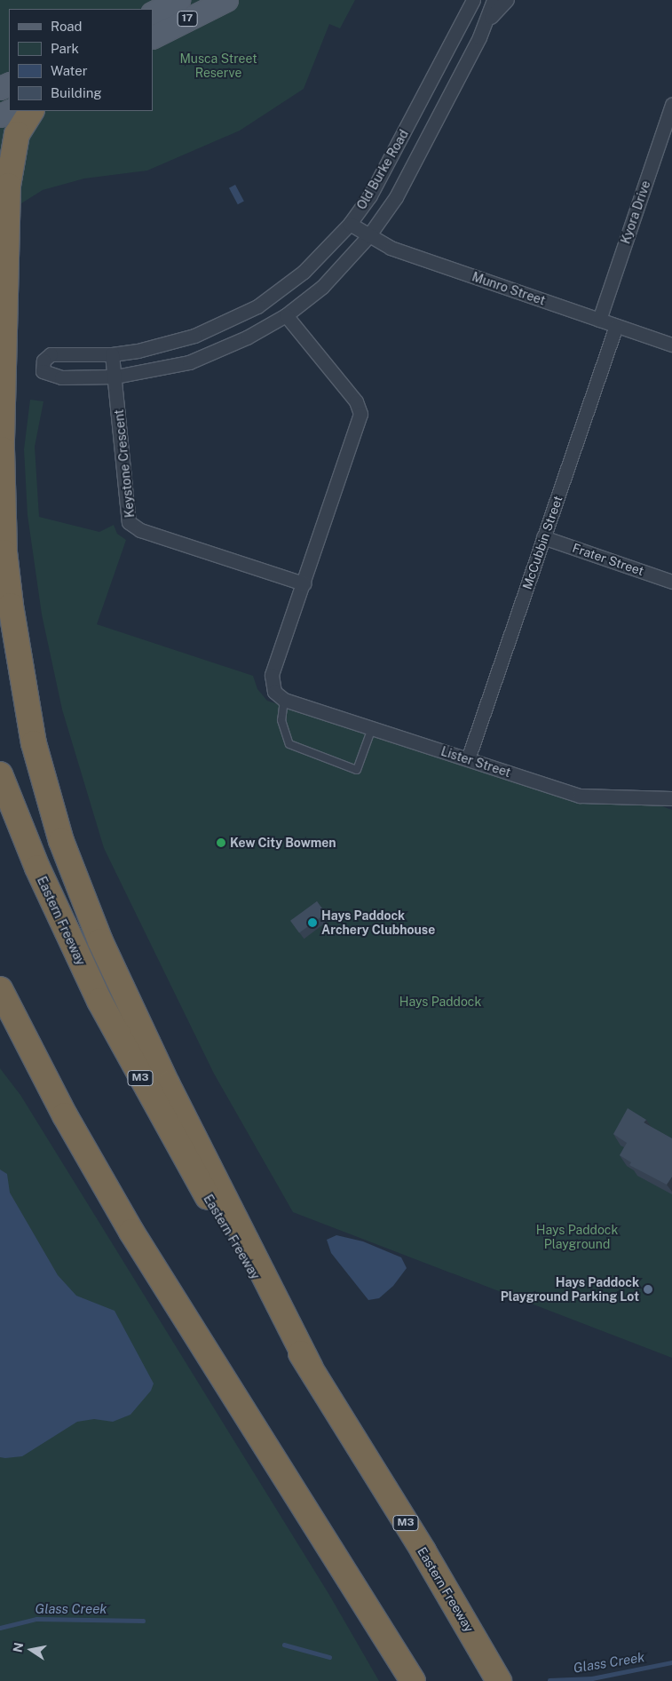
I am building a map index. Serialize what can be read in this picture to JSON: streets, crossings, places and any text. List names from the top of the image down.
{
  "streets": {
    "highway": ["Eastern Freeway", "M3"],
    "main road": ["17"],
    "street": [
      "Old Burke Road",
      "Kyora Drive",
      "Munro Street",
      "Keystone Crescent",
      "McCubbin Street",
      "Frater Street",
      "Lister Street"
    ]
  },
  "crossings": [
    ["Old Burke Road", "Munro Street"],
    ["Old Burke Road", "Keystone Crescent"],
    ["Kyora Drive", "Munro Street"],
    ["Munro Street", "McCubbin Street"],
    ["McCubbin Street", "Frater Street"],
    ["McCubbin Street", "Lister Street"]
  ],
  "water": ["Glass Creek"],
  "parks": ["Musca Street Reserve", "Hays Paddock", "Hays Paddock Playground"],
  "places": ["Kew City Bowmen", "Hays Paddock Archery Clubhouse", "Hays Paddock Playground Parking Lot"],
  "legend": [
    "Road",
    "Park",
    "Water",
    "Building"
  ],
  "north": "left"
}
